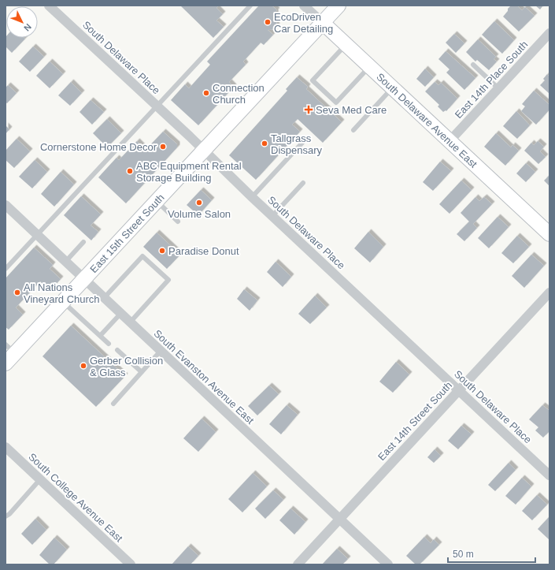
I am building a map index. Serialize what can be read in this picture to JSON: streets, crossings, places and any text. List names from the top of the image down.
{
  "streets": {
    "main road": ["South Delaware Avenue East", "East 15th Street South"],
    "street": [
      "South Delaware Place",
      "East 14th Place South",
      "South Evanston Avenue East",
      "East 14th Street South",
      "South College Avenue East"
    ]
  },
  "crossings": [
    ["South Delaware Place", "East 15th Street South"],
    ["South Delaware Place", "East 14th Street South"],
    ["East 14th Place South", "South Delaware Avenue East"],
    ["South Delaware Avenue East", "East 15th Street South"],
    ["East 15th Street South", "South Evanston Avenue East"],
    ["South Evanston Avenue East", "East 14th Street South"]
  ],
  "places": {
    "other": [
      "EcoDriven Car Detailing",
      "Connection Church",
      "Tallgrass Dispensary",
      "Cornerstone Home Decor",
      "ABC Equipment Rental Storage Building",
      "Volume Salon",
      "Paradise Donut",
      "All Nations Vineyard Church",
      "Gerber Collision & Glass"
    ],
    "health": ["Seva Med Care"]
  },
  "scale_bar": "50 m",
  "north": "bottom right"
}
